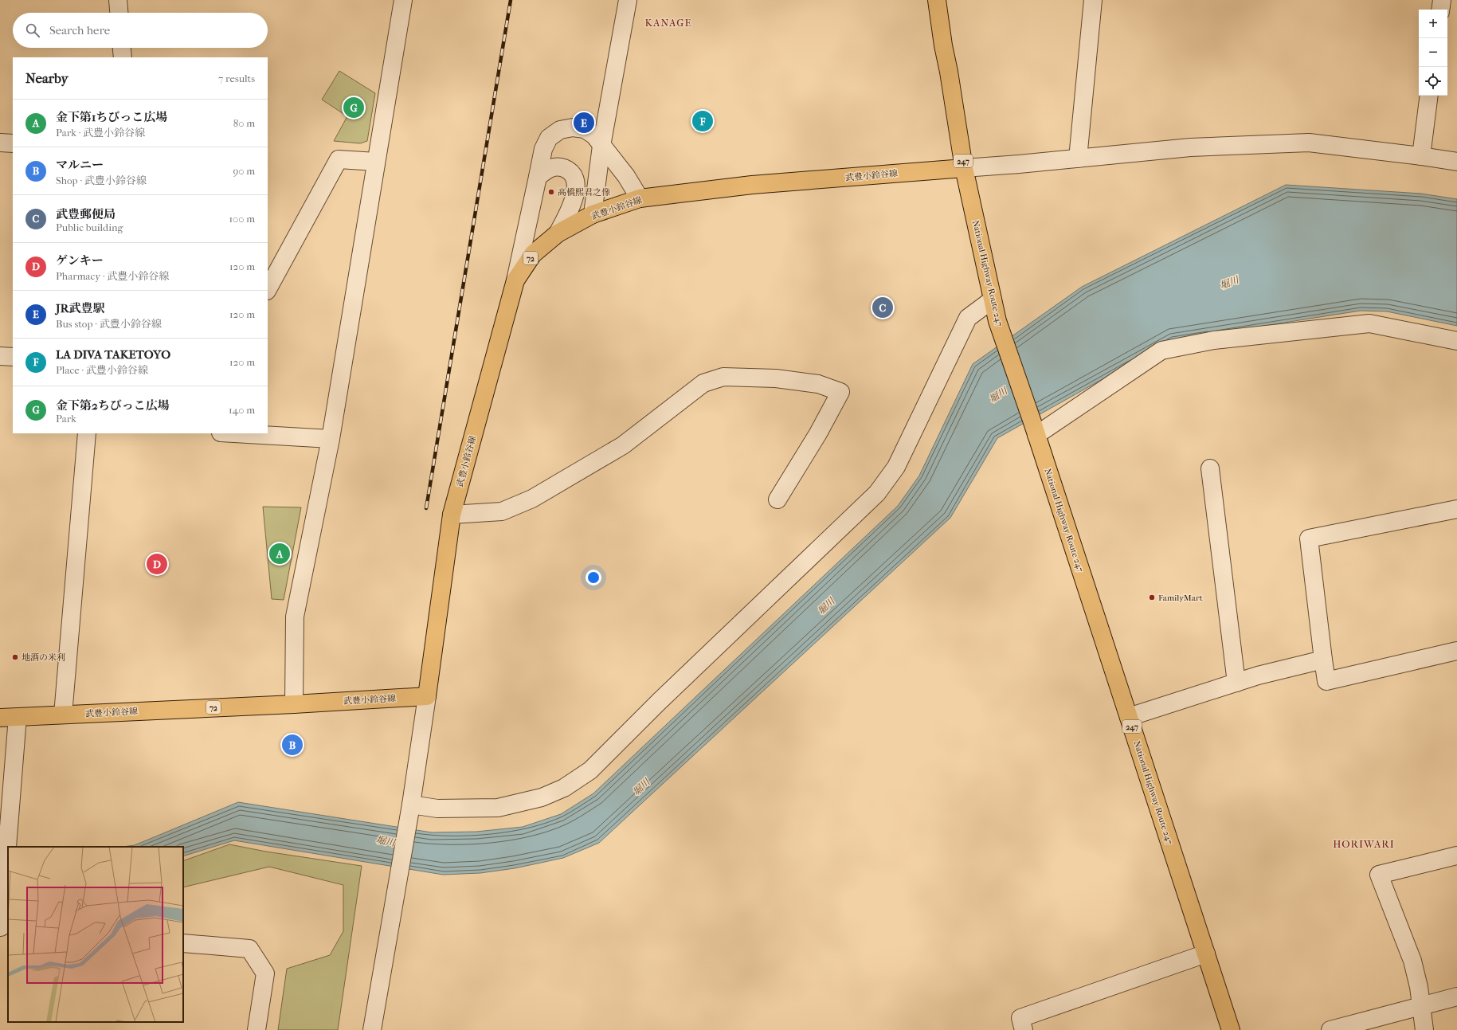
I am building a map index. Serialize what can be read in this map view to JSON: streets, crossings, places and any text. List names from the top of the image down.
{
  "streets": {
    "main road": [
      "247",
      "武豊小鈴谷線",
      "72",
      "National Highway Route 247"
    ]
  },
  "crossings": [
    ["武豊小鈴谷線", "National Highway Route 247"]
  ],
  "districts": ["KANAGE", "HORIWARI"],
  "water": ["堀川"],
  "places": ["高橋煕君之像", "FamilyMart", "地酒の米利"],
  "page": {
    "map_buttons": ["+", "−"],
    "search": "Search here",
    "heading": ["Nearby", "7 results"],
    "pins": [
      "G",
      "F",
      "E",
      "C",
      "A",
      "D",
      "B"
    ],
    "list": [
      {
        "mark": "A",
        "name": "金下第1ちびっこ広場",
        "note": "Park · 武豊小鈴谷線",
        "value": "80 m"
      },
      {
        "mark": "B",
        "name": "マルニー",
        "note": "Shop · 武豊小鈴谷線",
        "value": "90 m"
      },
      {
        "mark": "C",
        "name": "武豊郵便局",
        "note": "Public building",
        "value": "100 m"
      },
      {
        "mark": "D",
        "name": "ゲンキー",
        "note": "Pharmacy · 武豊小鈴谷線",
        "value": "120 m"
      },
      {
        "mark": "E",
        "name": "JR武豊駅",
        "note": "Bus stop · 武豊小鈴谷線",
        "value": "120 m"
      },
      {
        "mark": "F",
        "name": "LA DIVA TAKETOYO",
        "note": "Place · 武豊小鈴谷線",
        "value": "120 m"
      },
      {
        "mark": "G",
        "name": "金下第2ちびっこ広場",
        "note": "Park",
        "value": "140 m"
      }
    ]
  }
}
